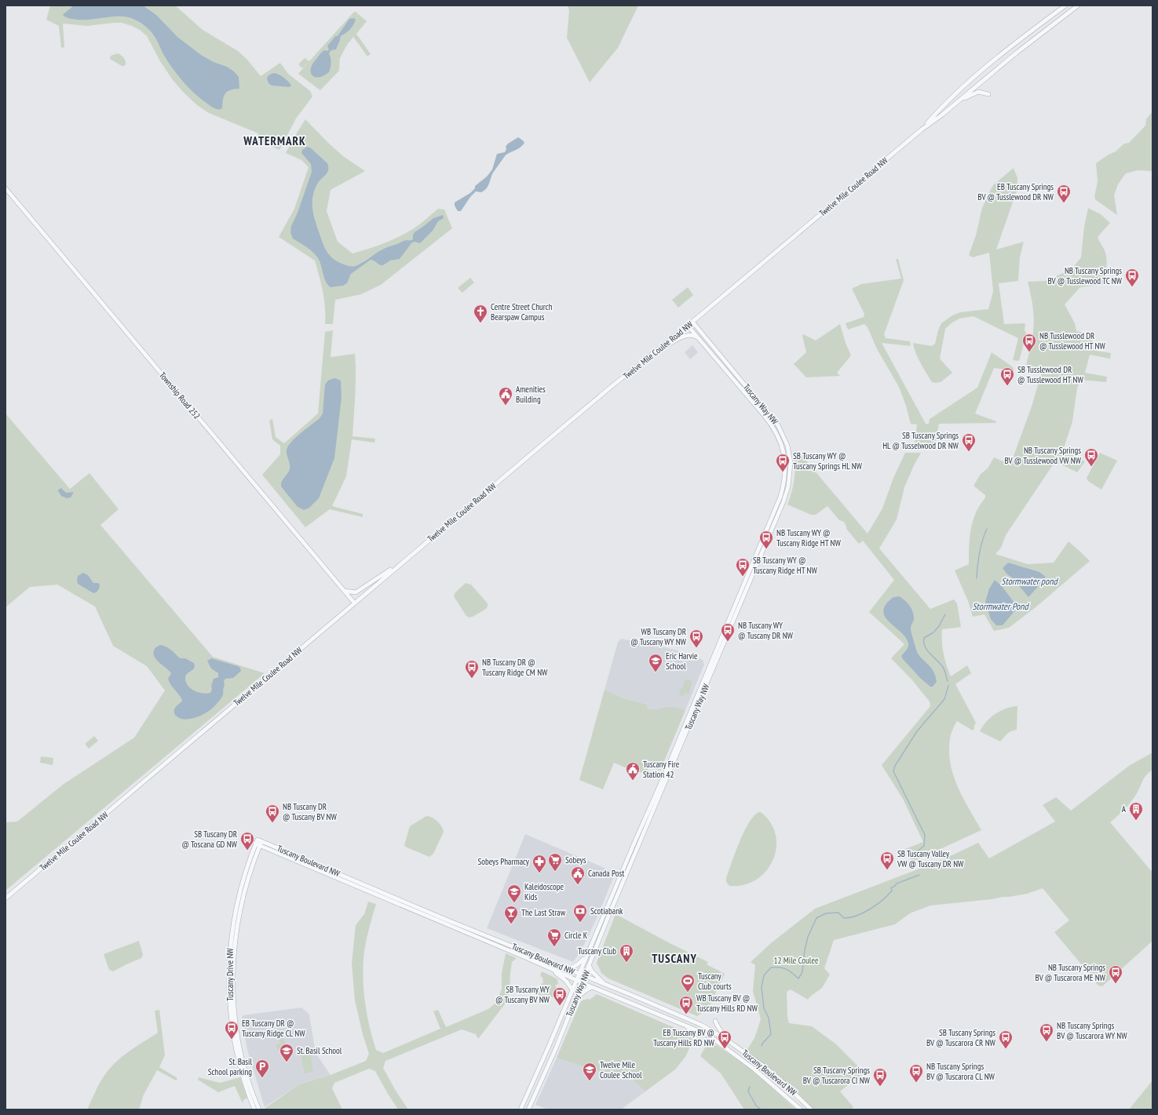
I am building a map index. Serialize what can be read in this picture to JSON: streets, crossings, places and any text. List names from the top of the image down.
{
  "streets": {
    "street": [
      "Twelve Mile Coulee Road NW",
      "Township Road 252",
      "Tuscany Way NW",
      "Tuscany Boulevard NW",
      "Tuscany Drive NW"
    ]
  },
  "crossings": [
    ["Twelve Mile Coulee Road NW", "Township Road 252"],
    ["Twelve Mile Coulee Road NW", "Tuscany Way NW"],
    ["Tuscany Way NW", "Tuscany Boulevard NW"],
    ["Tuscany Boulevard NW", "Tuscany Drive NW"]
  ],
  "districts": ["WATERMARK", "TUSCANY"],
  "water": ["Stormwater pond", "Stormwater Pond"],
  "parks": ["12 Mile Coulee"],
  "places": {
    "bus stop": [
      "EB Tuscany Springs BV @ Tusslewood DR NW",
      "NB Tuscany Springs BV @ Tusslewood TC NW",
      "NB Tusslewood DR @ Tusslewood HT NW",
      "SB Tusslewood DR @ Tusslewood HT NW",
      "SB Tuscany Springs HL @ Tusselwood DR NW",
      "NB Tuscany Springs BV @ Tusslewood VW NW",
      "SB Tuscany WY @ Tuscany Springs HL NW",
      "NB Tuscany WY @ Tuscany Ridge HT NW",
      "SB Tuscany WY @ Tuscany Ridge HT NW",
      "NB Tuscany WY @ Tuscany DR NW",
      "WB Tuscany DR @ Tuscany WY NW",
      "NB Tuscany DR @ Tuscany Ridge CM NW",
      "NB Tuscany DR @ Tuscany BV NW",
      "SB Tuscany DR @ Toscana GD NW",
      "SB Tuscany Valley VW @ Tuscany DR NW",
      "NB Tuscany Springs BV @ Tuscarora ME NW",
      "SB Tuscany WY @ Tuscany BV NW",
      "WB Tuscany BV @ Tuscany Hills RD NW",
      "EB Tuscany DR @ Tuscany Ridge CL NW",
      "NB Tuscany Springs BV @ Tuscarora WY NW",
      "EB Tuscany BV @ Tuscany Hills RD NW",
      "SB Tuscany Springs BV @ Tuscarora CR NW",
      "NB Tuscany Springs BV @ Tuscarora CL NW",
      "SB Tuscany Springs BV @ Tuscarora CI NW"
    ],
    "church": ["Centre Street Church Bearspaw Campus"],
    "public building": ["Amenities Building", "Tuscany Fire Station 42", "Canada Post"],
    "school or university": [
      "Eric Harvie School",
      "Kaleidoscope Kids",
      "St. Basil School",
      "Twelve Mile Coulee School"
    ],
    "building": ["A", "Tuscany Club"],
    "supermarket": ["Sobeys", "Circle K"],
    "pharmacy": ["Sobeys Pharmacy"],
    "bank": ["Scotiabank"],
    "bar": ["The Last Straw"],
    "sports": ["Tuscany Club courts"],
    "parking": ["St. Basil School parking"]
  }
}
